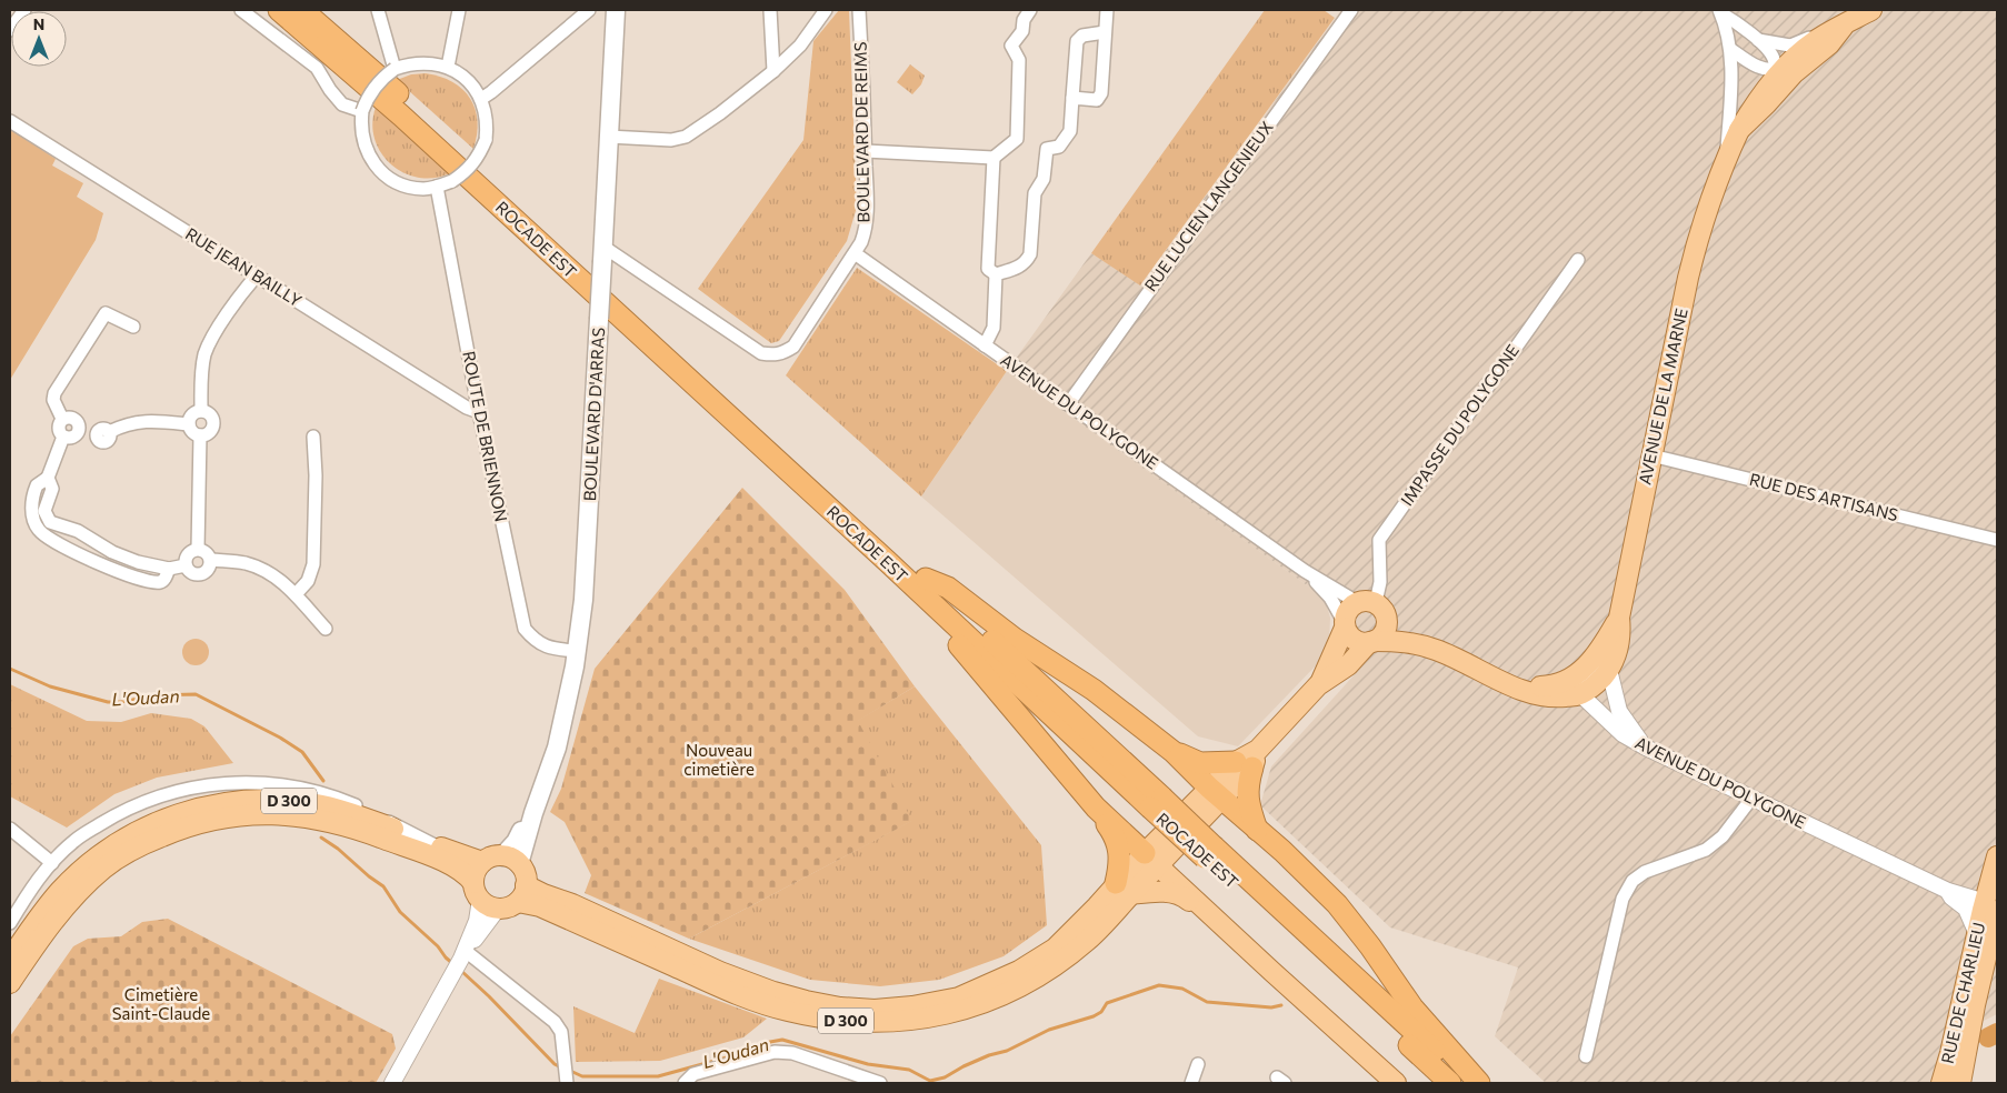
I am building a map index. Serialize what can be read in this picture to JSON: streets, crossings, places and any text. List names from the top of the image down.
{
  "streets": {
    "highway": ["ROCADE EST"],
    "main road": [
      "AVENUE DE LA MARNE",
      "AVENUE DU POLYGONE",
      "BOULEVARD D'ARRAS",
      "D 300",
      "RUE DE CHARLIEU"
    ],
    "street": [
      "BOULEVARD DE REIMS",
      "RUE LUCIEN LANGENIEUX",
      "RUE JEAN BAILLY",
      "IMPASSE DU POLYGONE",
      "ROUTE DE BRIENNON",
      "RUE DES ARTISANS"
    ]
  },
  "crossings": [
    ["BOULEVARD DE REIMS", "AVENUE DU POLYGONE"],
    ["BOULEVARD DE REIMS", "BOULEVARD D'ARRAS"],
    ["RUE LUCIEN LANGENIEUX", "AVENUE DU POLYGONE"],
    ["RUE JEAN BAILLY", "ROUTE DE BRIENNON"],
    ["AVENUE DE LA MARNE", "AVENUE DU POLYGONE"],
    ["AVENUE DE LA MARNE", "RUE DES ARTISANS"],
    ["AVENUE DU POLYGONE", "IMPASSE DU POLYGONE"],
    ["AVENUE DU POLYGONE", "RUE DE CHARLIEU"],
    ["BOULEVARD D'ARRAS", "ROUTE DE BRIENNON"],
    ["BOULEVARD D'ARRAS", "D 300"]
  ],
  "water": ["L'Oudan"],
  "parks": ["Nouveau cimetière", "Cimetière Saint-Claude"],
  "north": "top"
}
